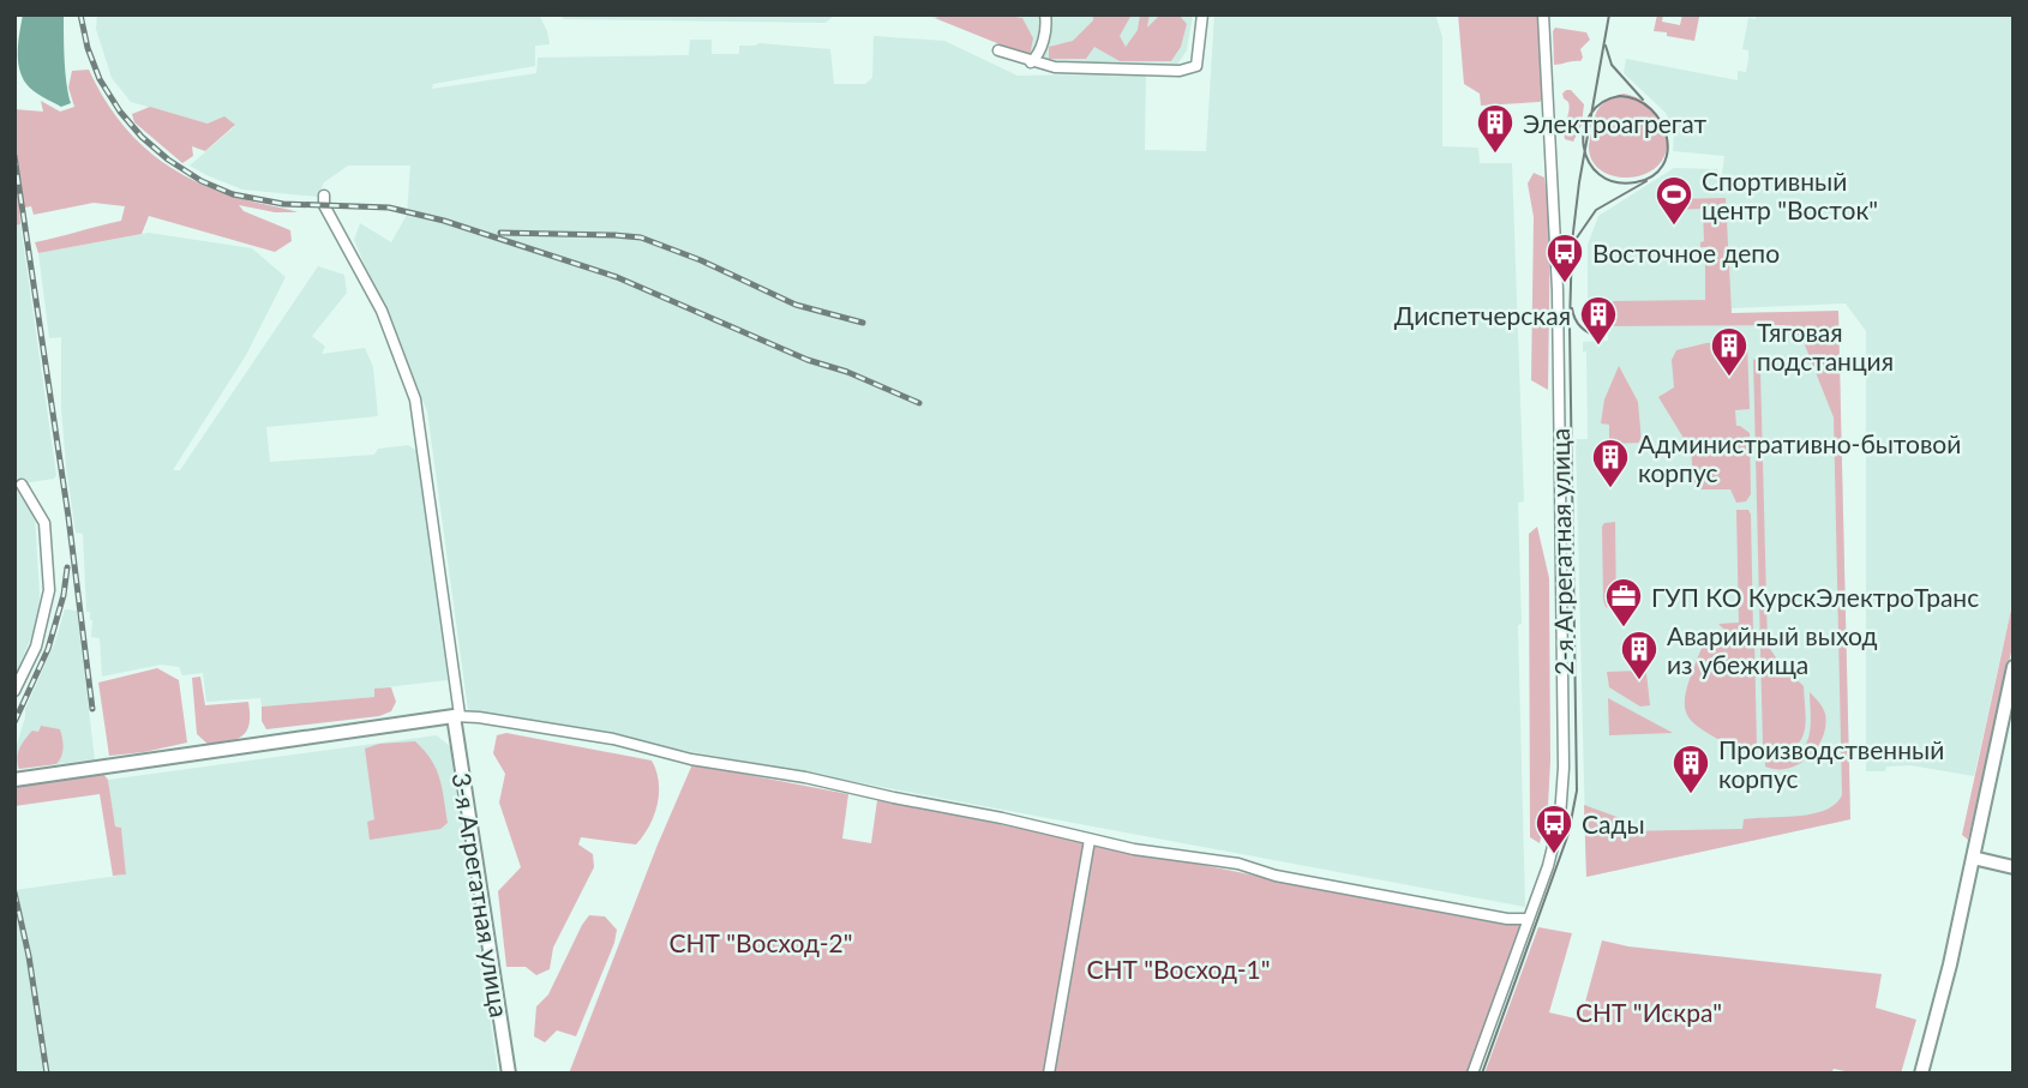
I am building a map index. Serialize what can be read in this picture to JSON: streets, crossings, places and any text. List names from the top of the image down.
{
  "streets": {
    "street": ["2-я Агрегатная улица", "3-я Агрегатная улица"]
  },
  "parks": ["СНТ \"Восход-2\"", "СНТ \"Восход-1\"", "СНТ \"Искра\""],
  "places": {
    "building": [
      "Электроагрегат",
      "Диспетчерская",
      "Тяговая подстанция",
      "Административно-бытовой корпус",
      "Аварийный выход из убежища",
      "Производственный корпус"
    ],
    "sports": ["Спортивный центр \"Восток\""],
    "bus stop": ["Восточное депо", "Сады"],
    "office": ["ГУП КО КурскЭлектроТранс"]
  }
}
